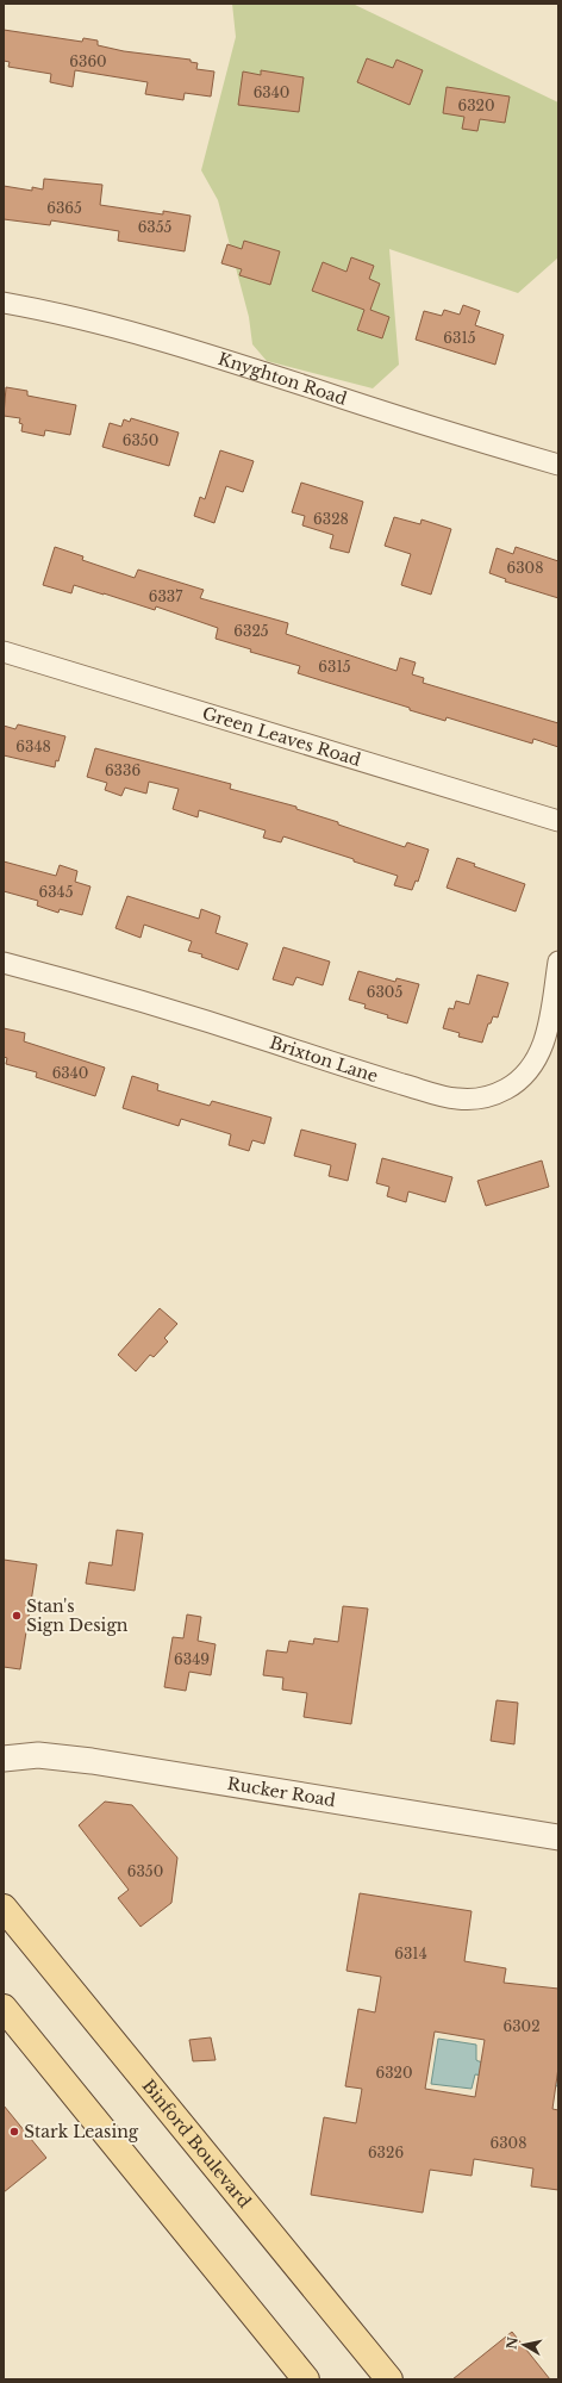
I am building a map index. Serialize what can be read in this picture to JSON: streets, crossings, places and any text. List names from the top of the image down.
{
  "streets": {
    "main road": ["Binford Boulevard"],
    "street": [
      "Knyghton Road",
      "Green Leaves Road",
      "Brixton Lane",
      "Rucker Road"
    ]
  },
  "places": ["Stan's Sign Design", "Stark Leasing"],
  "house_numbers": [
    "6360",
    "6340",
    "6320",
    "6365",
    "6355",
    "6315",
    "6350",
    "6328",
    "6308",
    "6337",
    "6325",
    "6315",
    "6348",
    "6336",
    "6345",
    "6305",
    "6340",
    "6349",
    "6350",
    "6314",
    "6302",
    "6320",
    "6308",
    "6326"
  ],
  "north": "left"
}
